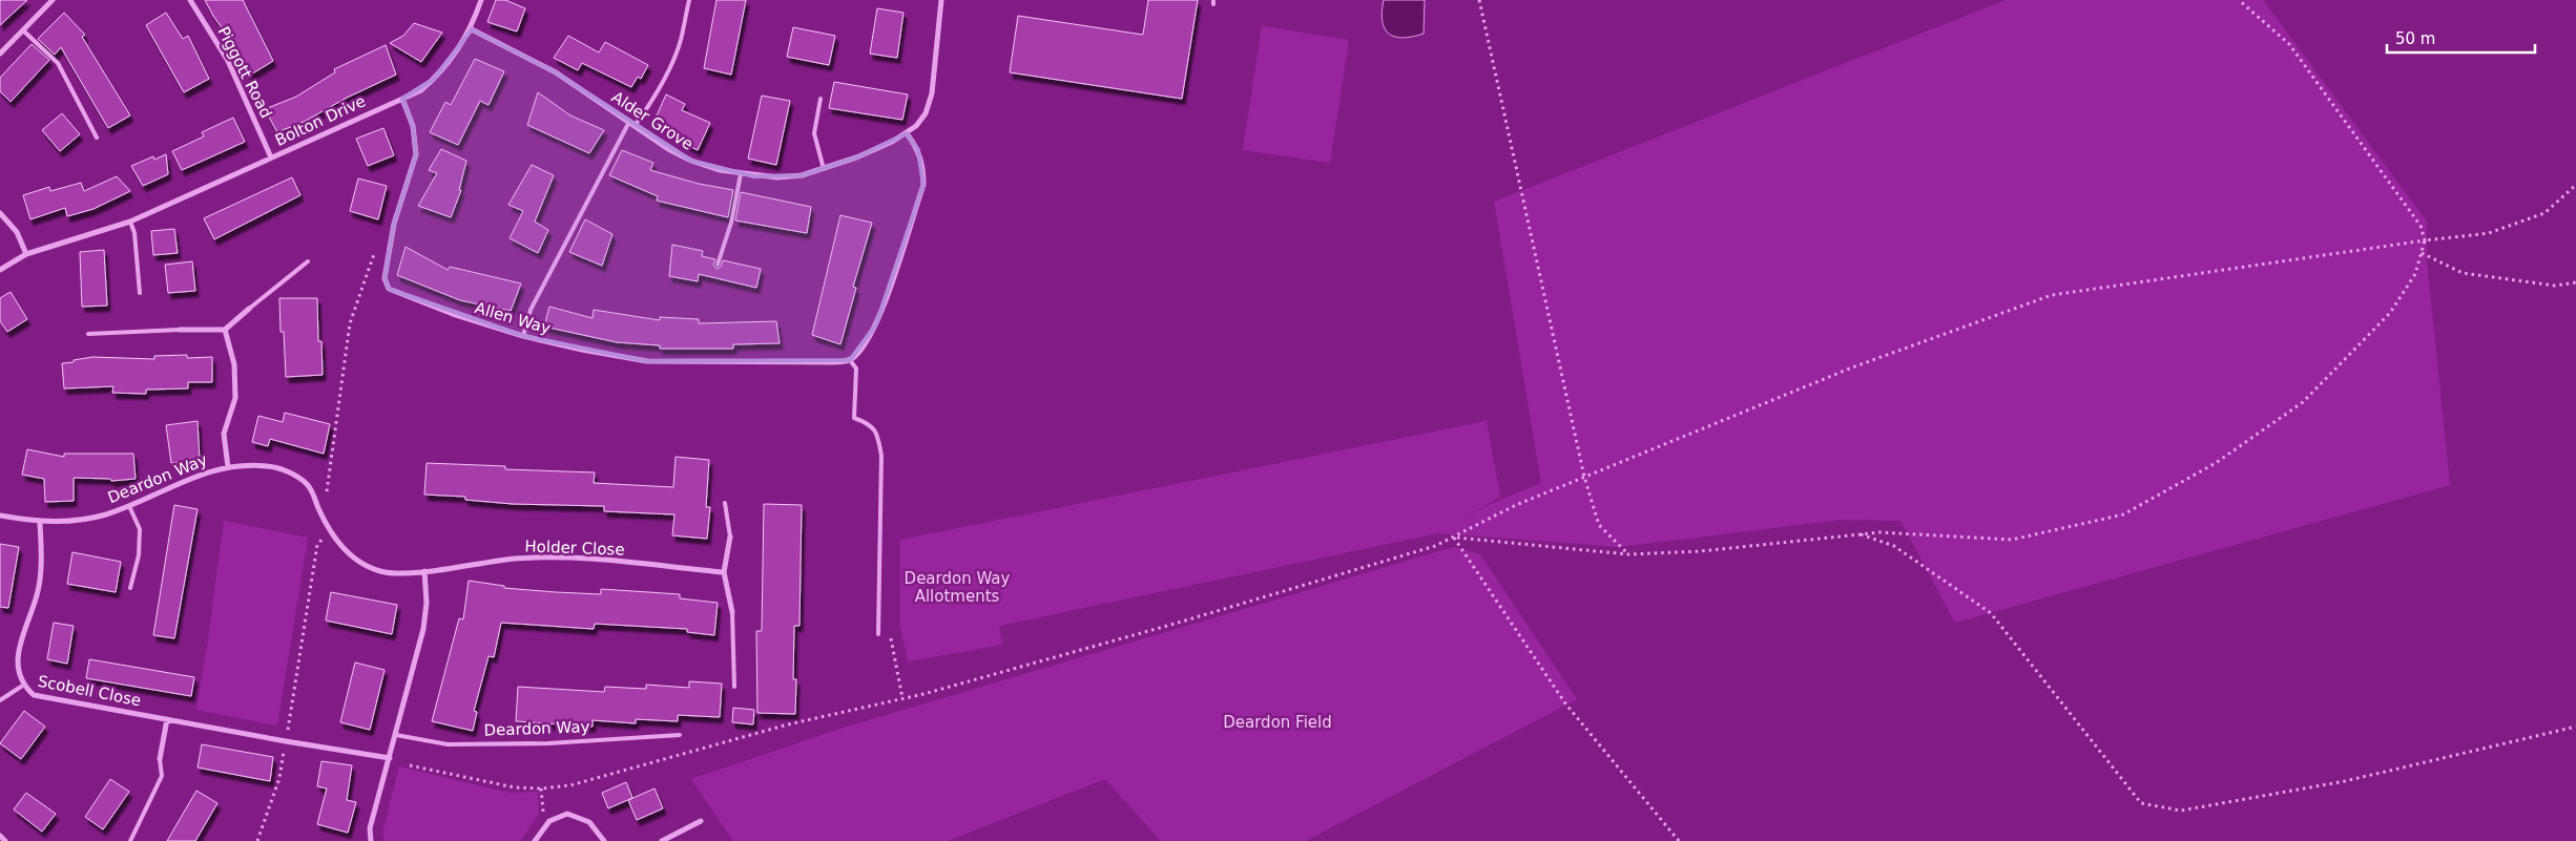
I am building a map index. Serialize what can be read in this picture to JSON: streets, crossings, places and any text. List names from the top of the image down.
{
  "streets": {
    "street": [
      "Piggott Road",
      "Bolton Drive",
      "Alder Grove",
      "Allen Way",
      "Deardon Way",
      "Holder Close",
      "Scobell Close"
    ]
  },
  "crossings": [
    ["Piggott Road", "Bolton Drive"],
    ["Bolton Drive", "Alder Grove"],
    ["Bolton Drive", "Allen Way"],
    ["Deardon Way", "Holder Close"],
    ["Deardon Way", "Scobell Close"]
  ],
  "parks": ["Deardon Way Allotments", "Deardon Field"],
  "scale_bar": "50 m"
}
